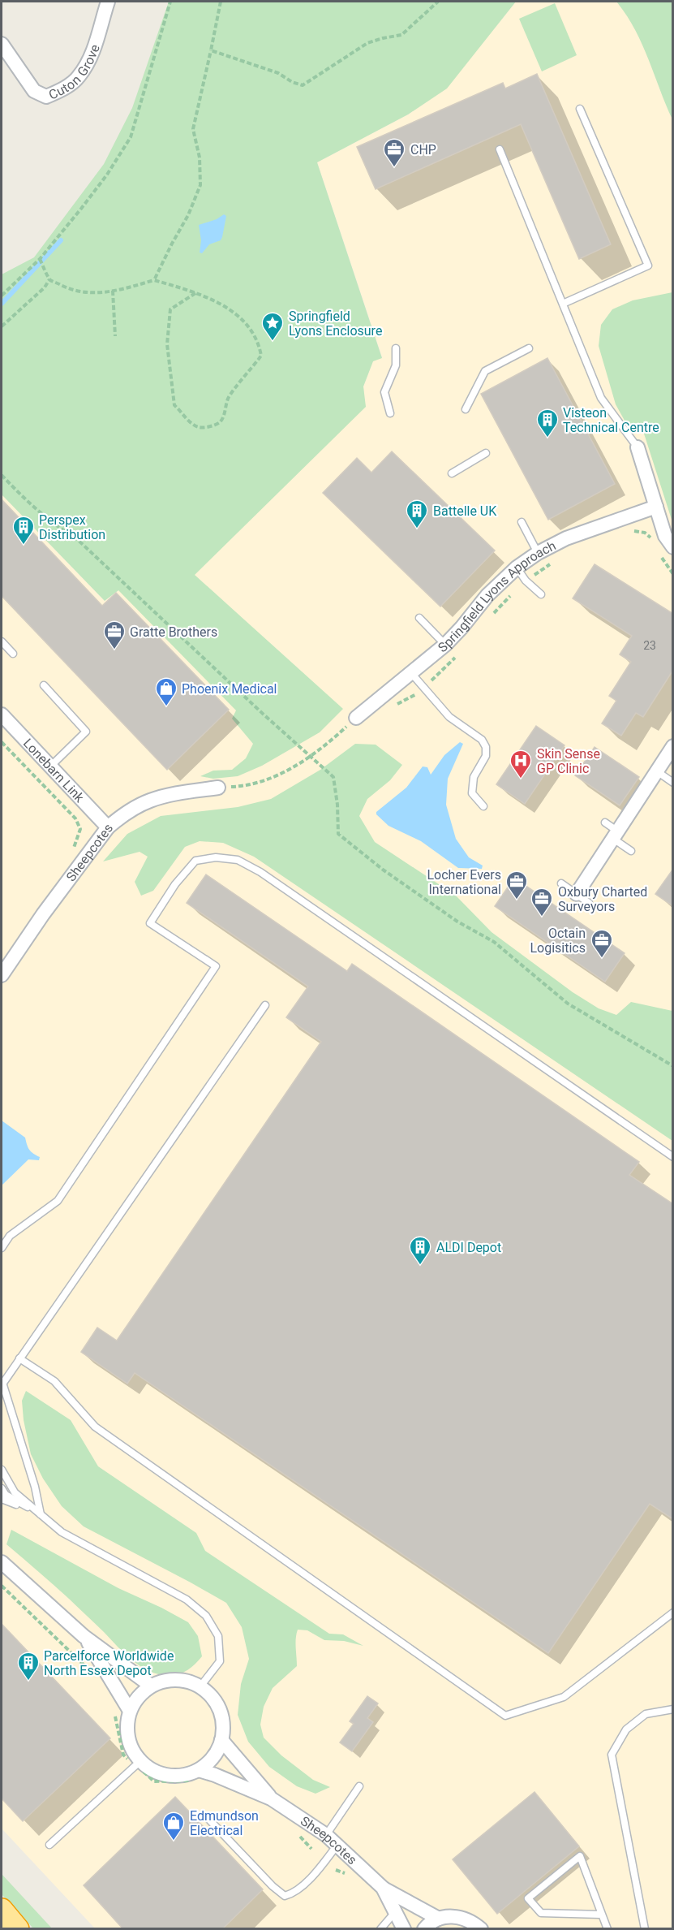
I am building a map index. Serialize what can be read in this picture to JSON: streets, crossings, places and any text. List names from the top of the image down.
{
  "streets": {
    "street": [
      "Cuton Grove",
      "Springfield Lyons Approach",
      "Lonebarn Link",
      "Sheepcotes"
    ]
  },
  "crossings": [
    ["Lonebarn Link", "Sheepcotes"]
  ],
  "places": {
    "office": [
      "CHP",
      "Gratte Brothers",
      "Locher Evers International",
      "Oxbury Charted Surveyors",
      "Octain Logisitics"
    ],
    "place": ["Springfield Lyons Enclosure"],
    "building": [
      "Visteon Technical Centre",
      "Battelle UK",
      "Perspex Distribution",
      "ALDI Depot",
      "Parcelforce Worldwide North Essex Depot"
    ],
    "shop": ["Phoenix Medical", "Edmundson Electrical"],
    "hospital": ["Skin Sense GP Clinic"]
  },
  "house_numbers": ["23"]
}
